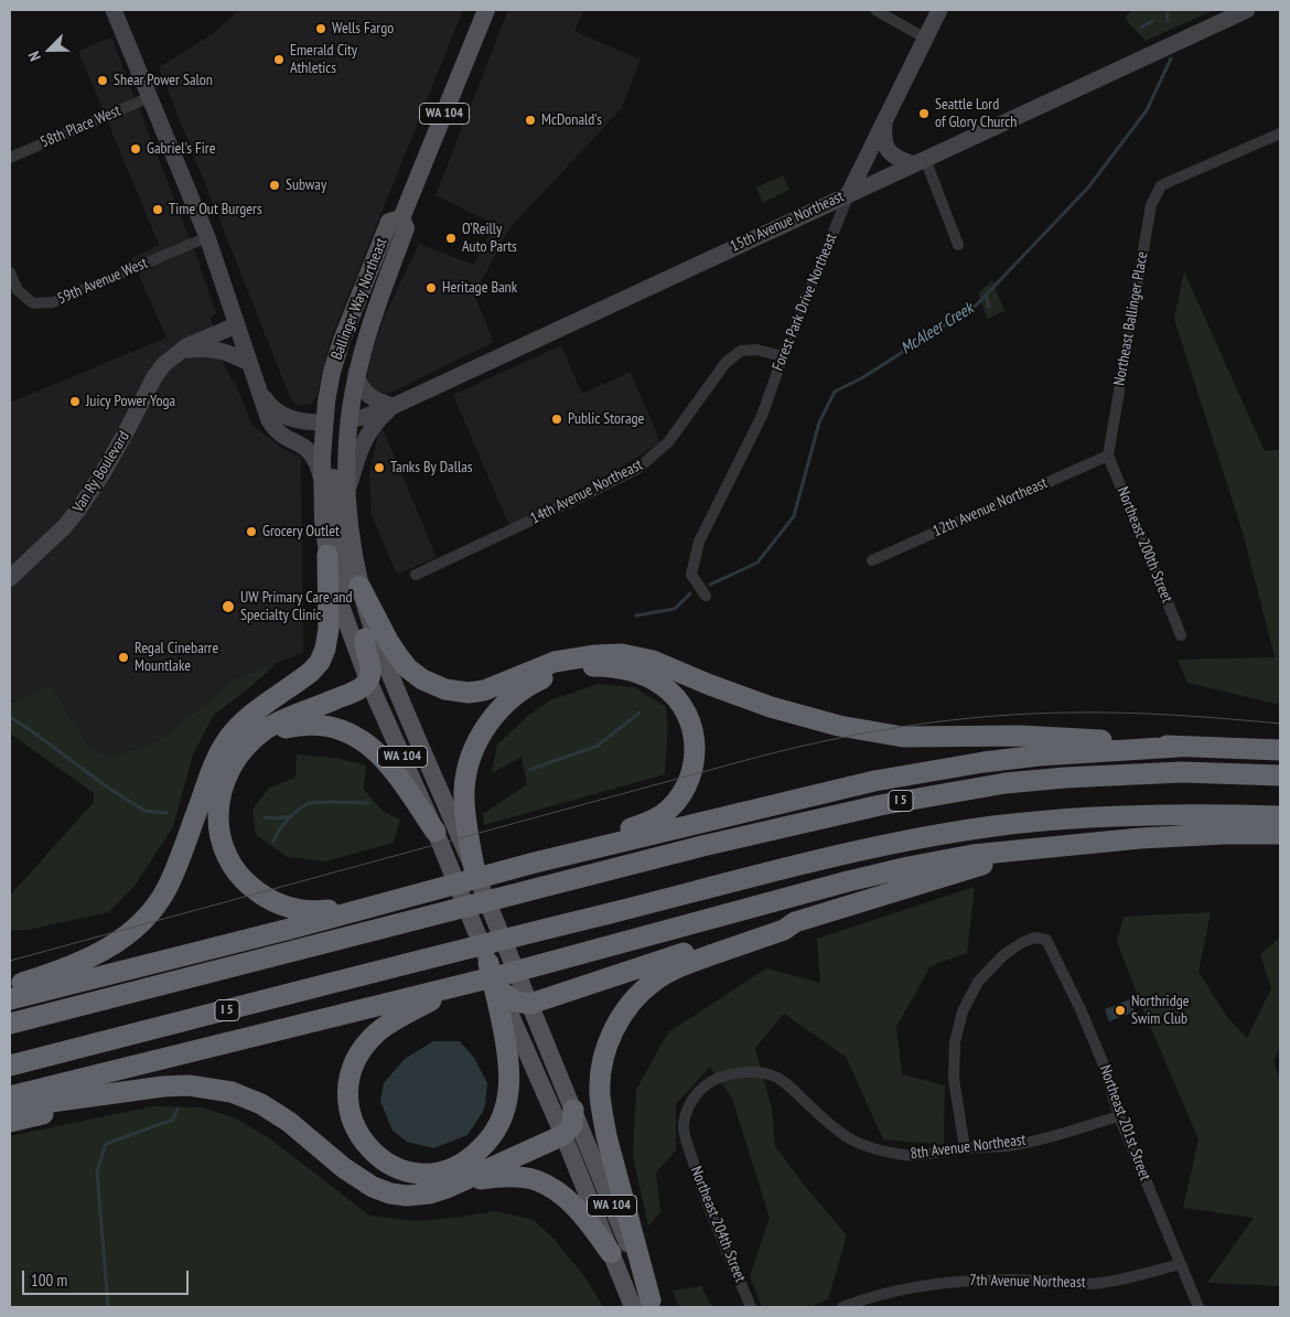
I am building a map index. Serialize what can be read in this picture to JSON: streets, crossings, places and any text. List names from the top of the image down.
{
  "streets": {
    "highway": ["I 5"],
    "main road": [
      "WA 104",
      "15th Avenue Northeast",
      "Ballinger Way Northeast",
      "Forest Park Drive Northeast",
      "Van Ry Boulevard"
    ],
    "street": [
      "58th Place West",
      "59th Avenue West",
      "Northeast Ballinger Place",
      "14th Avenue Northeast",
      "12th Avenue Northeast",
      "Northeast 200th Street",
      "Northeast 201st Street",
      "8th Avenue Northeast",
      "Northeast 204th Street",
      "7th Avenue Northeast"
    ]
  },
  "crossings": [
    ["WA 104", "15th Avenue Northeast"],
    ["WA 104", "Ballinger Way Northeast"],
    ["15th Avenue Northeast", "Ballinger Way Northeast"],
    ["15th Avenue Northeast", "Forest Park Drive Northeast"],
    ["Forest Park Drive Northeast", "14th Avenue Northeast"],
    ["Northeast Ballinger Place", "12th Avenue Northeast"],
    ["Northeast Ballinger Place", "Northeast 200th Street"],
    ["12th Avenue Northeast", "Northeast 200th Street"],
    ["Northeast 201st Street", "8th Avenue Northeast"],
    ["Northeast 201st Street", "7th Avenue Northeast"],
    ["8th Avenue Northeast", "Northeast 204th Street"]
  ],
  "water": ["McAleer Creek"],
  "places": [
    "Wells Fargo",
    "Emerald City Athletics",
    "Shear Power Salon",
    "Seattle Lord of Glory Church",
    "McDonald's",
    "Gabriel's Fire",
    "Subway",
    "Time Out Burgers",
    "O’Reilly Auto Parts",
    "Heritage Bank",
    "Juicy Power Yoga",
    "Public Storage",
    "Tanks By Dallas",
    "Grocery Outlet",
    "UW Primary Care and Specialty Clinic",
    "Regal Cinebarre Mountlake",
    "Northridge Swim Club"
  ],
  "scale_bar": "100 m",
  "north": "bottom left"
}
